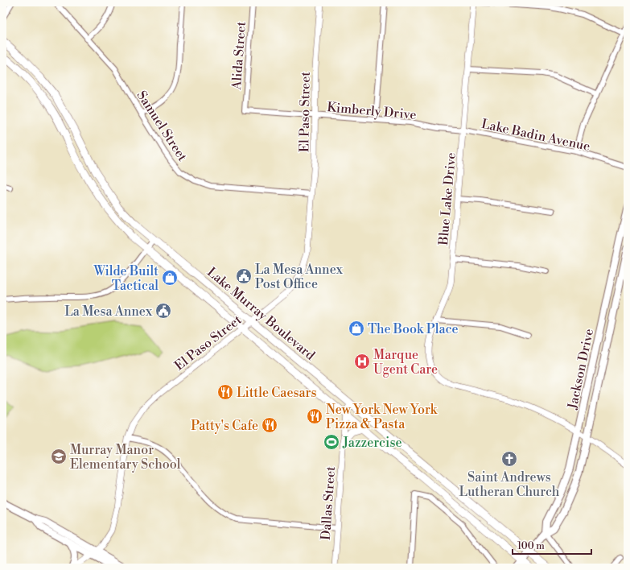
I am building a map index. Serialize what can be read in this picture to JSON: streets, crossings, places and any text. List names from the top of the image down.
{
  "streets": {
    "main road": ["Lake Murray Boulevard", "Jackson Drive"],
    "street": [
      "Alida Street",
      "Kimberly Drive",
      "El Paso Street",
      "Samuel Street",
      "Lake Badin Avenue",
      "Blue Lake Drive",
      "Dallas Street"
    ]
  },
  "crossings": [
    ["Alida Street", "Kimberly Drive"],
    ["Kimberly Drive", "El Paso Street"],
    ["Kimberly Drive", "Lake Badin Avenue"],
    ["El Paso Street", "Samuel Street"],
    ["El Paso Street", "Lake Murray Boulevard"],
    ["Lake Badin Avenue", "Blue Lake Drive"],
    ["Blue Lake Drive", "Jackson Drive"],
    ["Lake Murray Boulevard", "Jackson Drive"],
    ["Lake Murray Boulevard", "Dallas Street"]
  ],
  "places": {
    "public building": ["La Mesa Annex Post Office", "La Mesa Annex"],
    "shop": ["Wilde Built Tactical", "The Book Place"],
    "hospital": ["Marque Ugent Care"],
    "restaurant": ["Little Caesars", "New York New York Pizza & Pasta", "Patty's Cafe"],
    "sports": ["Jazzercise"],
    "school or university": ["Murray Manor Elementary School"],
    "church": ["Saint Andrews Lutheran Church"]
  },
  "scale_bar": "100 m"
}
